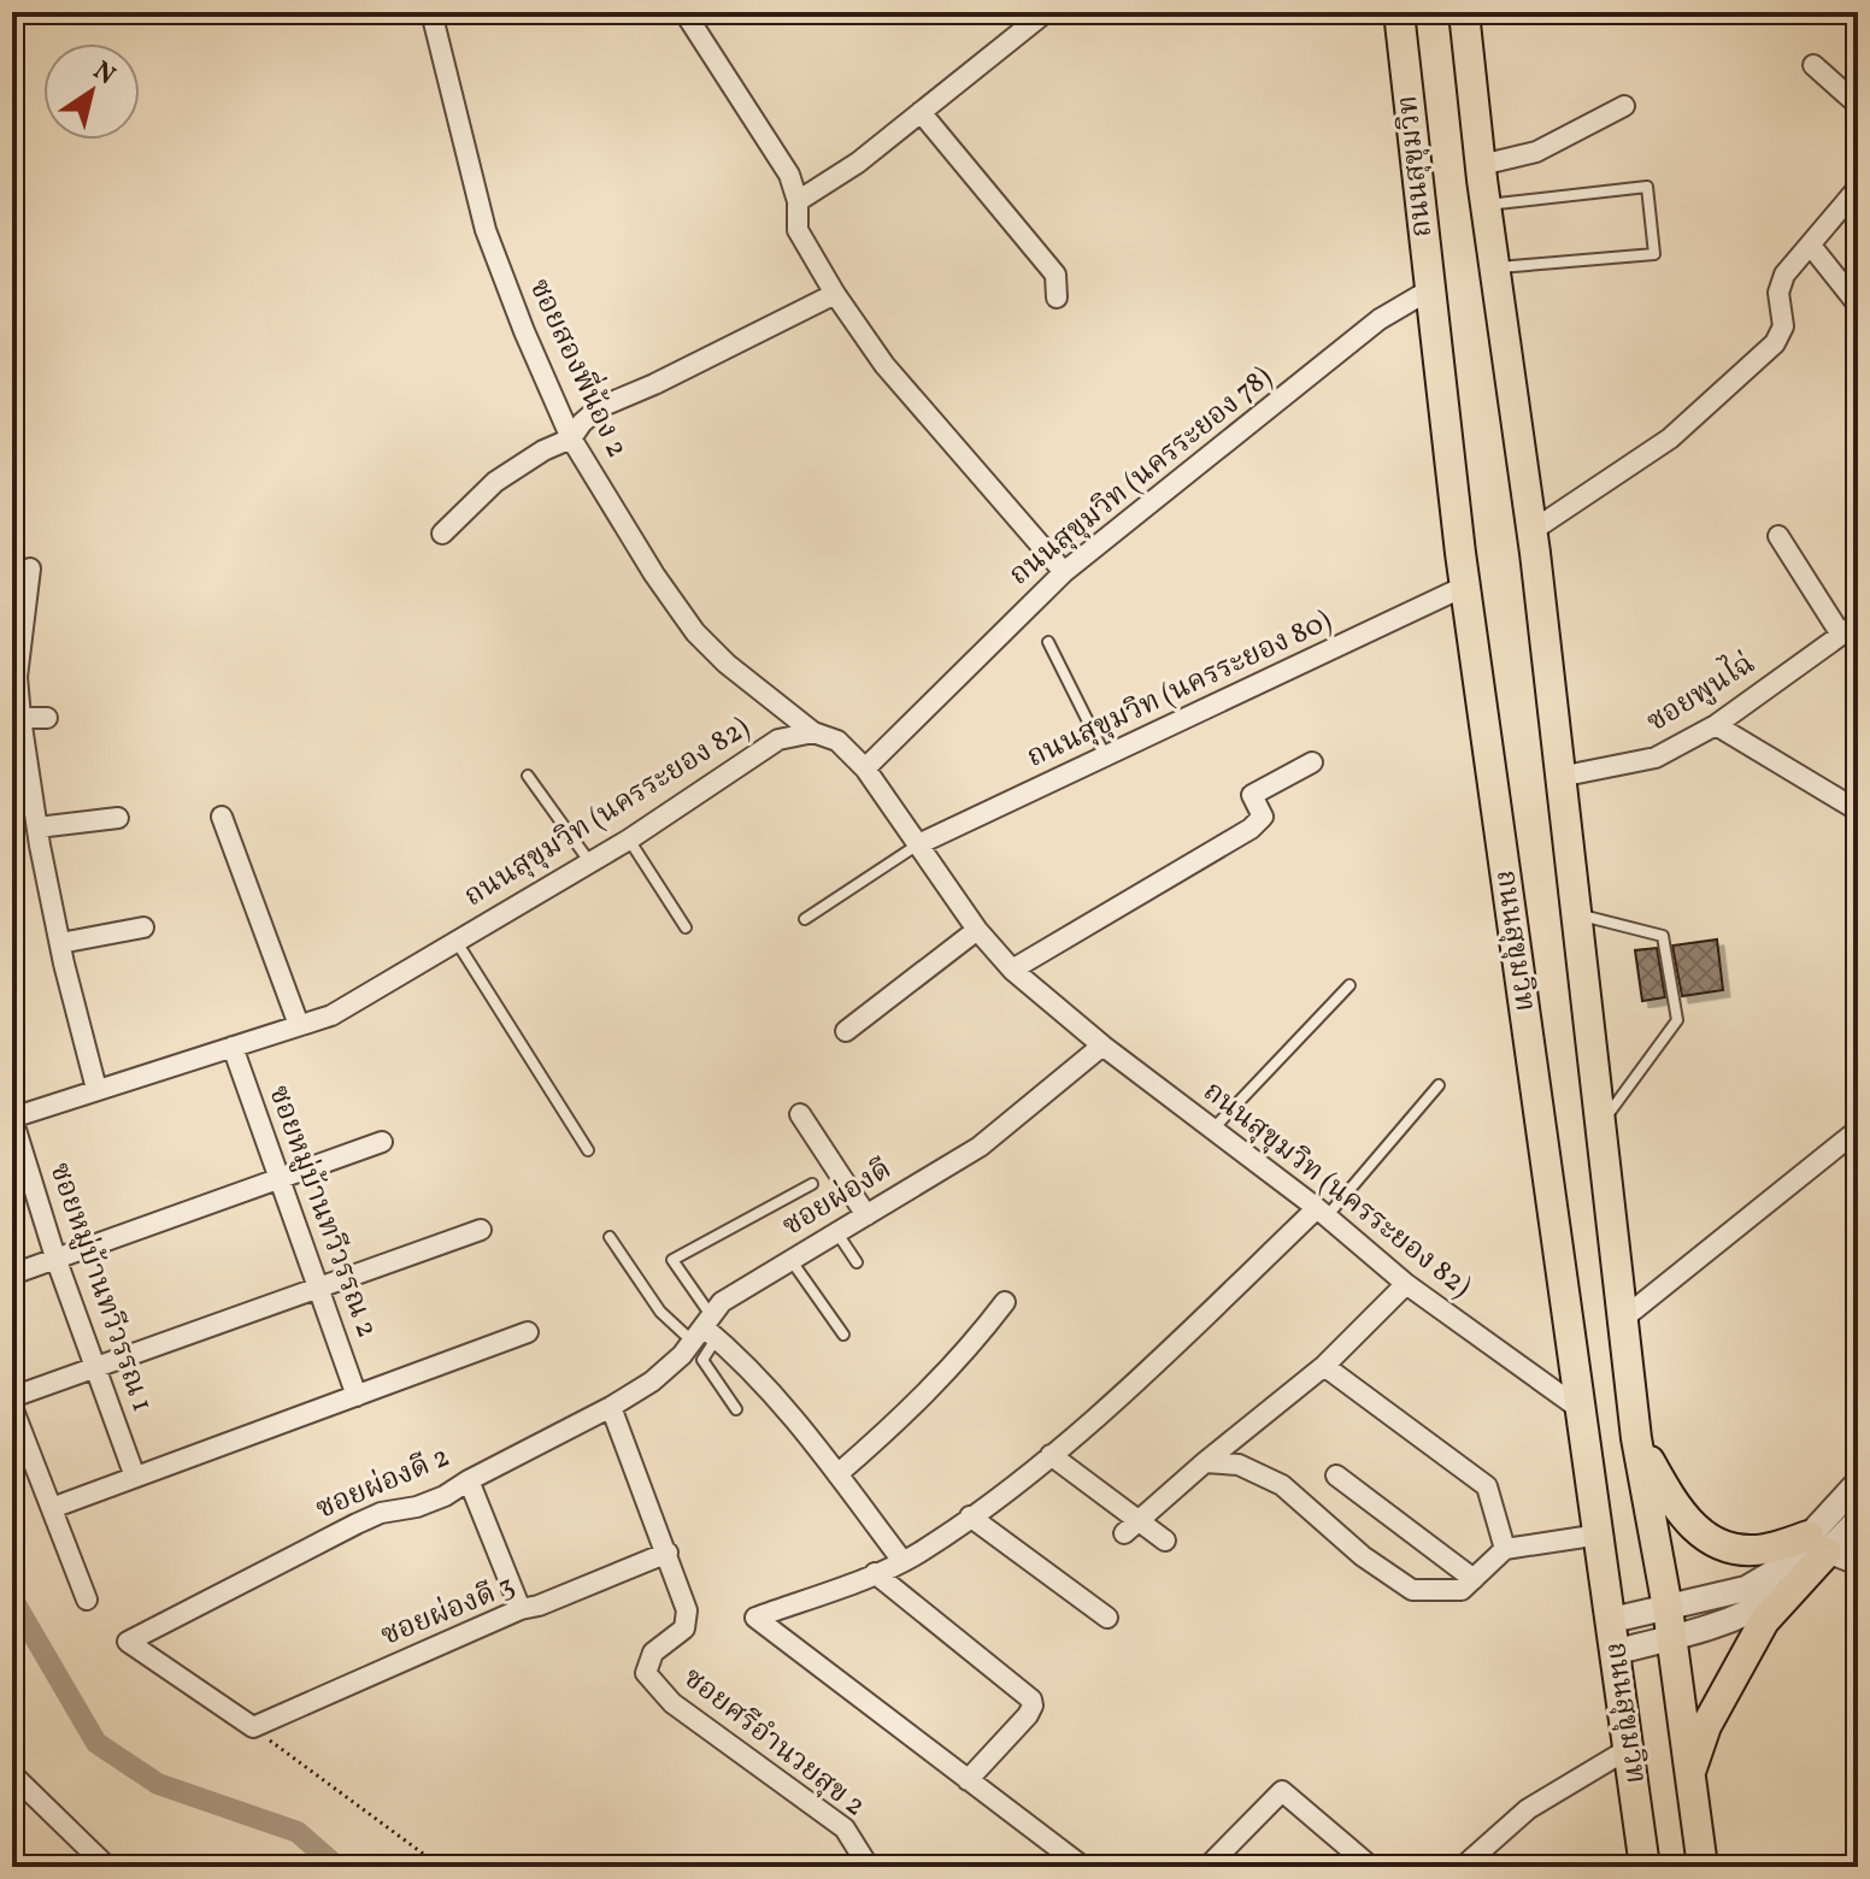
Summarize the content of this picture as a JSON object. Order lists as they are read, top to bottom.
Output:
{
  "streets": {
    "main road": ["ถนนสุขุมวิท"],
    "street": [
      "ซอยสองพี่น้อง 2",
      "ถนนสุขุมวิท (นครระยอง 78)",
      "ถนนสุขุมวิท (นครระยอง 80)",
      "ซอยพูนไฉ่",
      "ถนนสุขุมวิท (นครระยอง 82)",
      "ซอยผ่องดี",
      "ซอยหมู่บ้านทวีวรรณ 2",
      "ซอยหมู่บ้านทวีวรรณ 1",
      "ซอยผ่องดี 2",
      "ซอยผ่องดี 3",
      "ซอยศรีอำนวยสุข 2"
    ]
  },
  "crossings": [
    ["ถนนสุขุมวิท", "ถนนสุขุมวิท (นครระยอง 78)"],
    ["ถนนสุขุมวิท", "ถนนสุขุมวิท (นครระยอง 80)"],
    ["ถนนสุขุมวิท", "ซอยพูนไฉ่"],
    ["ถนนสุขุมวิท", "ถนนสุขุมวิท (นครระยอง 82)"],
    ["ซอยสองพี่น้อง 2", "ถนนสุขุมวิท (นครระยอง 82)"],
    ["ถนนสุขุมวิท (นครระยอง 78)", "ถนนสุขุมวิท (นครระยอง 82)"],
    ["ถนนสุขุมวิท (นครระยอง 80)", "ถนนสุขุมวิท (นครระยอง 82)"],
    ["ถนนสุขุมวิท (นครระยอง 82)", "ซอยผ่องดี"],
    ["ถนนสุขุมวิท (นครระยอง 82)", "ซอยหมู่บ้านทวีวรรณ 2"],
    ["ถนนสุขุมวิท (นครระยอง 82)", "ซอยหมู่บ้านทวีวรรณ 1"],
    ["ซอยผ่องดี", "ซอยผ่องดี 2"],
    ["ซอยผ่องดี", "ซอยศรีอำนวยสุข 2"],
    ["ซอยผ่องดี 2", "ซอยผ่องดี 3"],
    ["ซอยผ่องดี 2", "ซอยศรีอำนวยสุข 2"],
    ["ซอยผ่องดี 3", "ซอยศรีอำนวยสุข 2"]
  ],
  "north": "top right"
}
